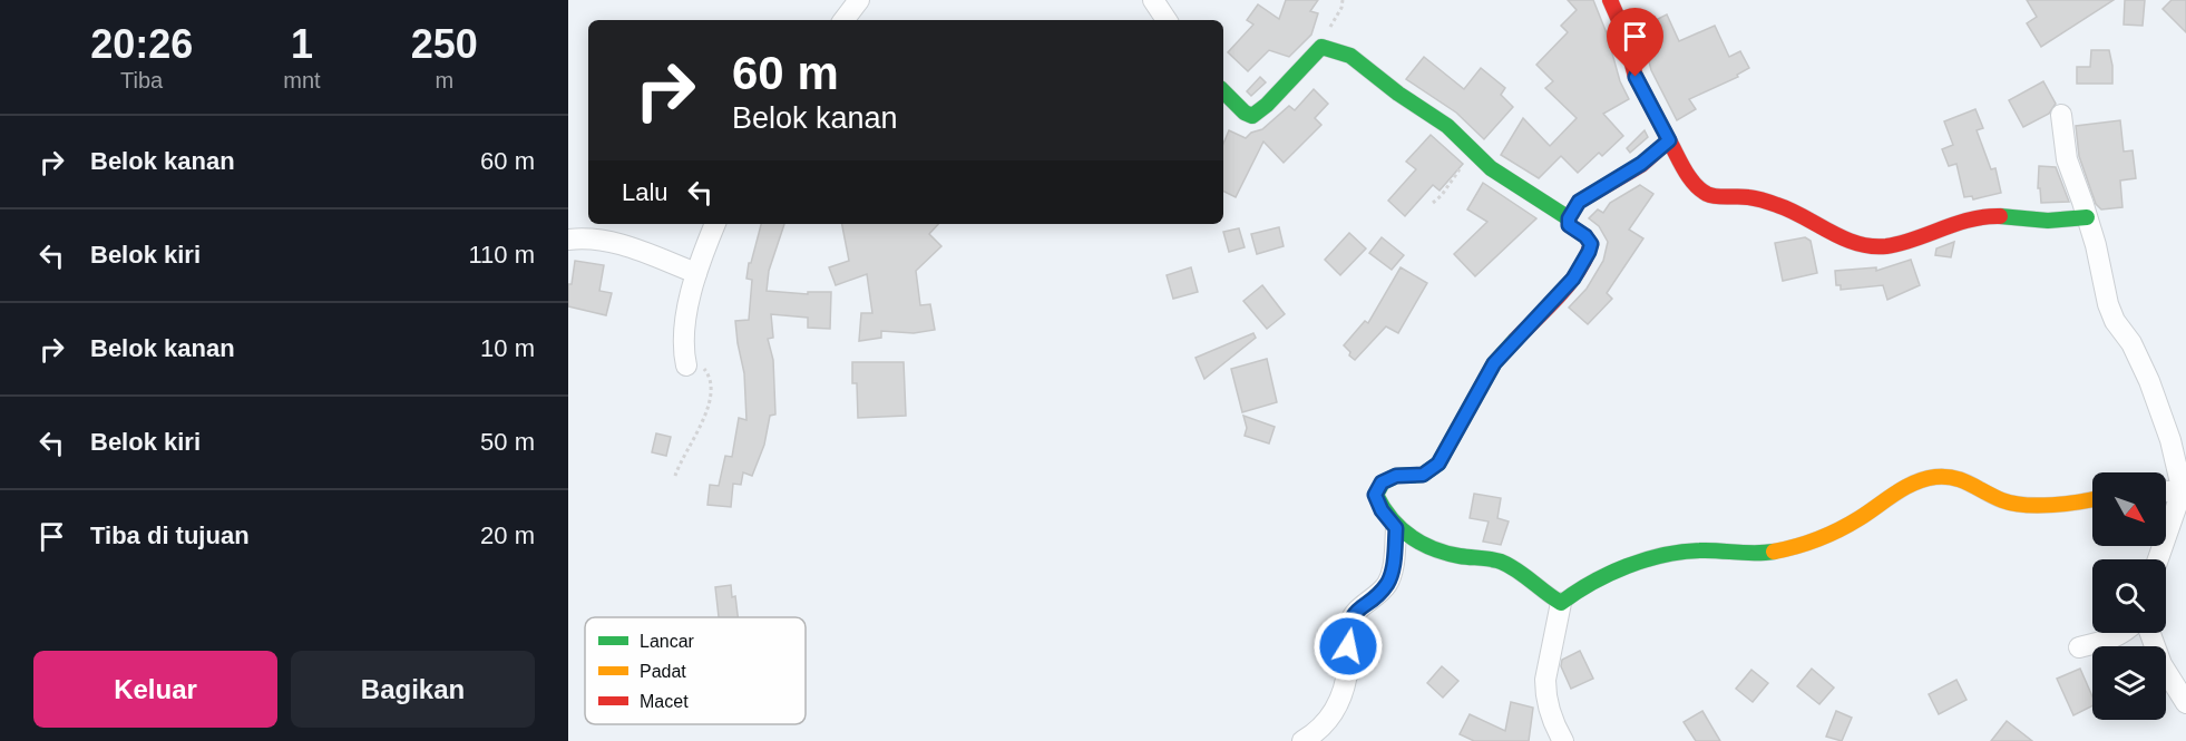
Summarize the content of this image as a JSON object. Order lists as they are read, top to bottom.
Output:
{
  "legend": ["Lancar", "Padat", "Macet"],
  "north": "bottom right",
  "page": {
    "eta": [
      "20:26",
      "Tiba",
      "1",
      "mnt",
      "250",
      "m"
    ],
    "turn": ["60 m", "Belok kanan"],
    "list": [
      {
        "name": "Belok kanan",
        "value": "60 m"
      },
      {
        "name": "Belok kiri",
        "value": "110 m"
      },
      {
        "name": "Belok kanan",
        "value": "10 m"
      },
      {
        "name": "Belok kiri",
        "value": "50 m"
      },
      {
        "name": "Tiba di tujuan",
        "value": "20 m"
      }
    ],
    "then": "Lalu",
    "buttons": ["Keluar", "Bagikan"]
  }
}
